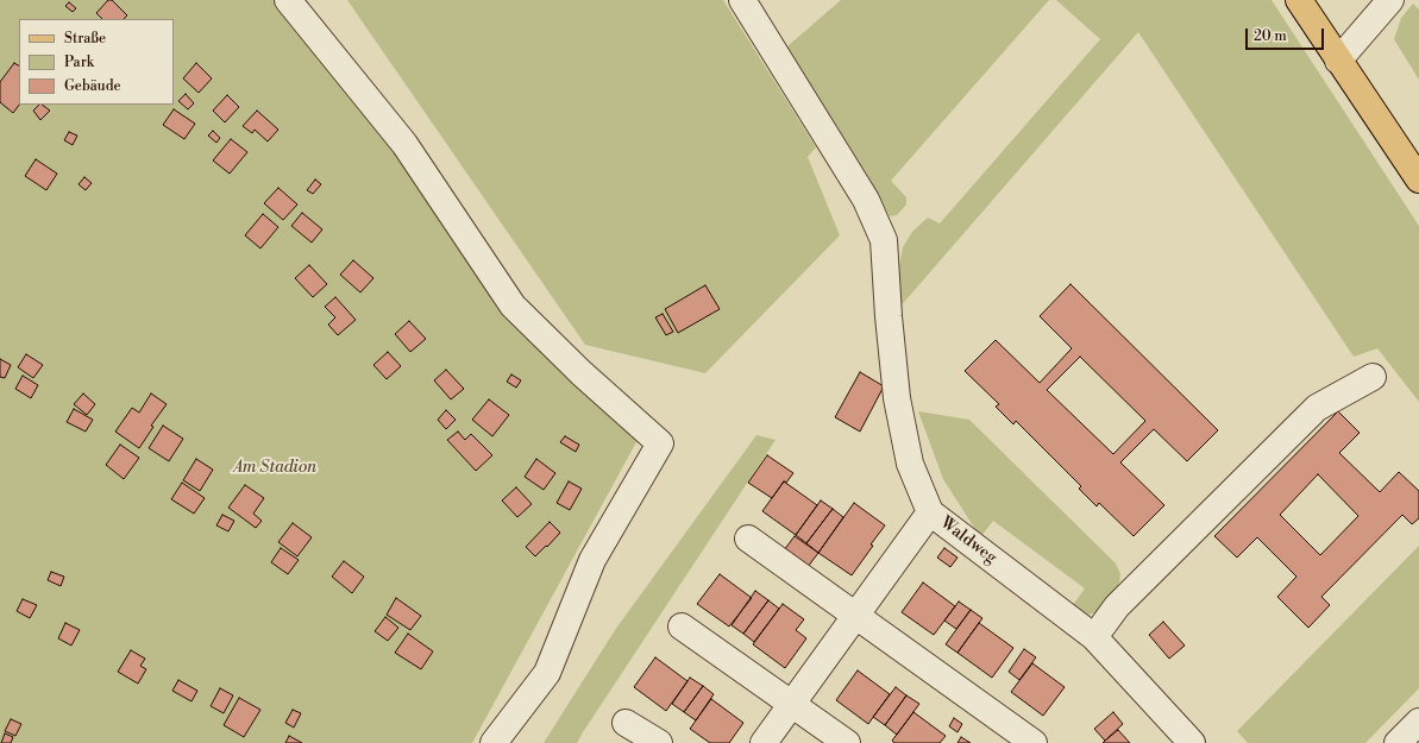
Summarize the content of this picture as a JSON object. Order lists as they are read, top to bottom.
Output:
{
  "streets": {
    "street": ["Waldweg"]
  },
  "parks": ["Am Stadion"],
  "legend": ["Straße", "Park", "Gebäude"],
  "scale_bar": "20 m"
}
